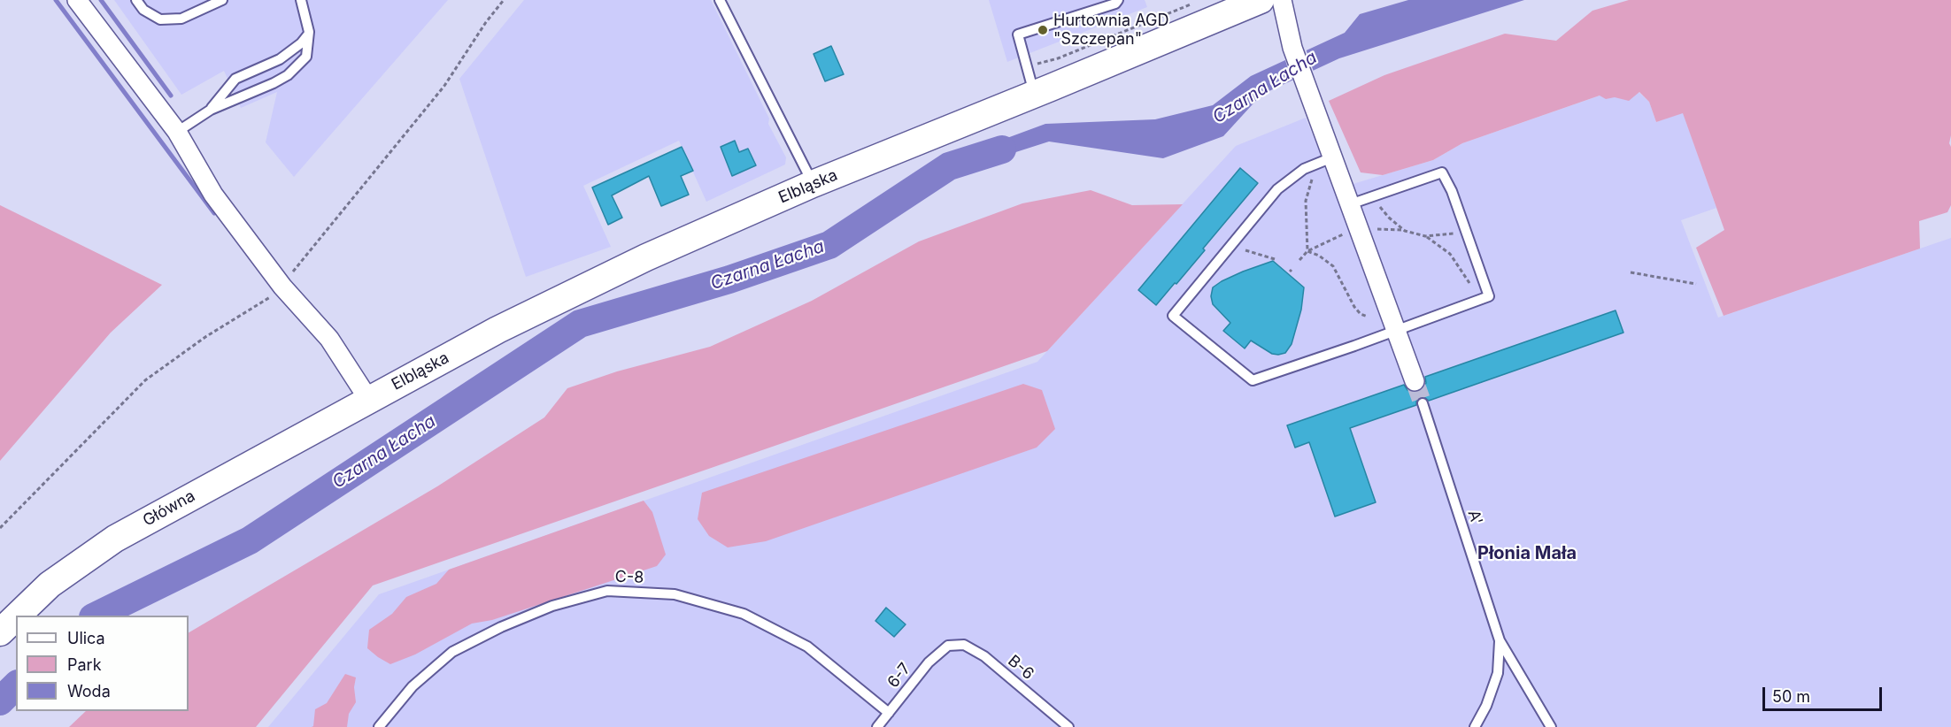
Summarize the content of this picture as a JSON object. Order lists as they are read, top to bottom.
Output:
{
  "streets": {
    "main road": ["Elbląska", "Główna"],
    "lane": [
      "A'",
      "C-8",
      "B-6",
      "6-7"
    ]
  },
  "crossings": [
    ["Elbląska", "Główna"],
    ["C-8", "6-7"],
    ["B-6", "6-7"]
  ],
  "districts": ["Płonia Mała"],
  "water": ["Czarna Łacha"],
  "places": ["Hurtownia AGD \"Szczepan\""],
  "legend": ["Ulica", "Park", "Woda"],
  "scale_bar": "50 m"
}
